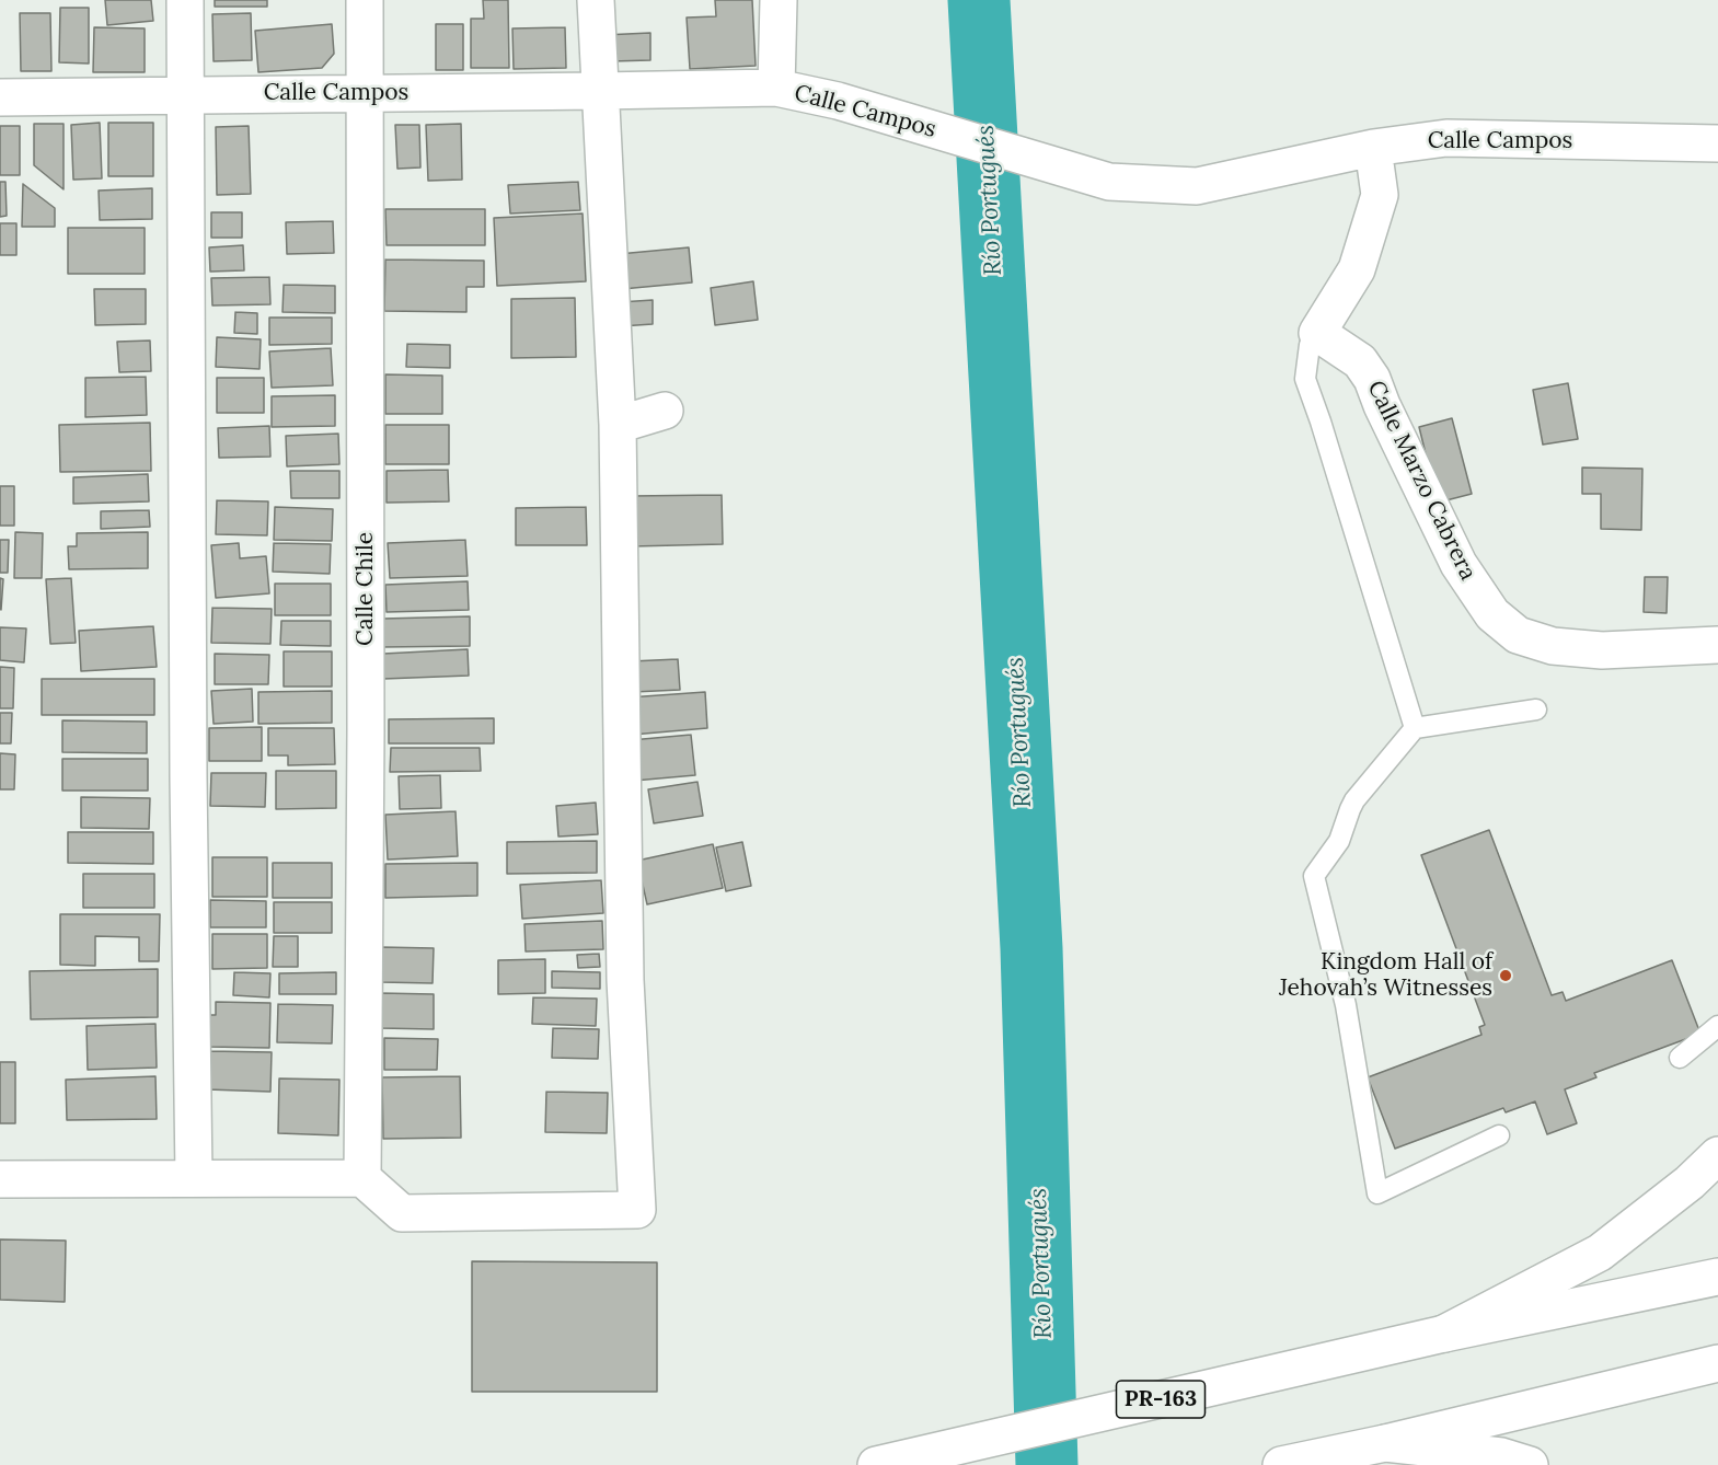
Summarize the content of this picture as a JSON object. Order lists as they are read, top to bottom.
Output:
{
  "streets": {
    "main road": [
      "Calle Campos",
      "Calle Marzo Cabrera",
      "Calle Chile",
      "PR-163"
    ]
  },
  "crossings": [
    ["Calle Campos", "Calle Chile"]
  ],
  "water": ["Río Portugués"],
  "places": ["Kingdom Hall of Jehovah’s Witnesses"]
}
